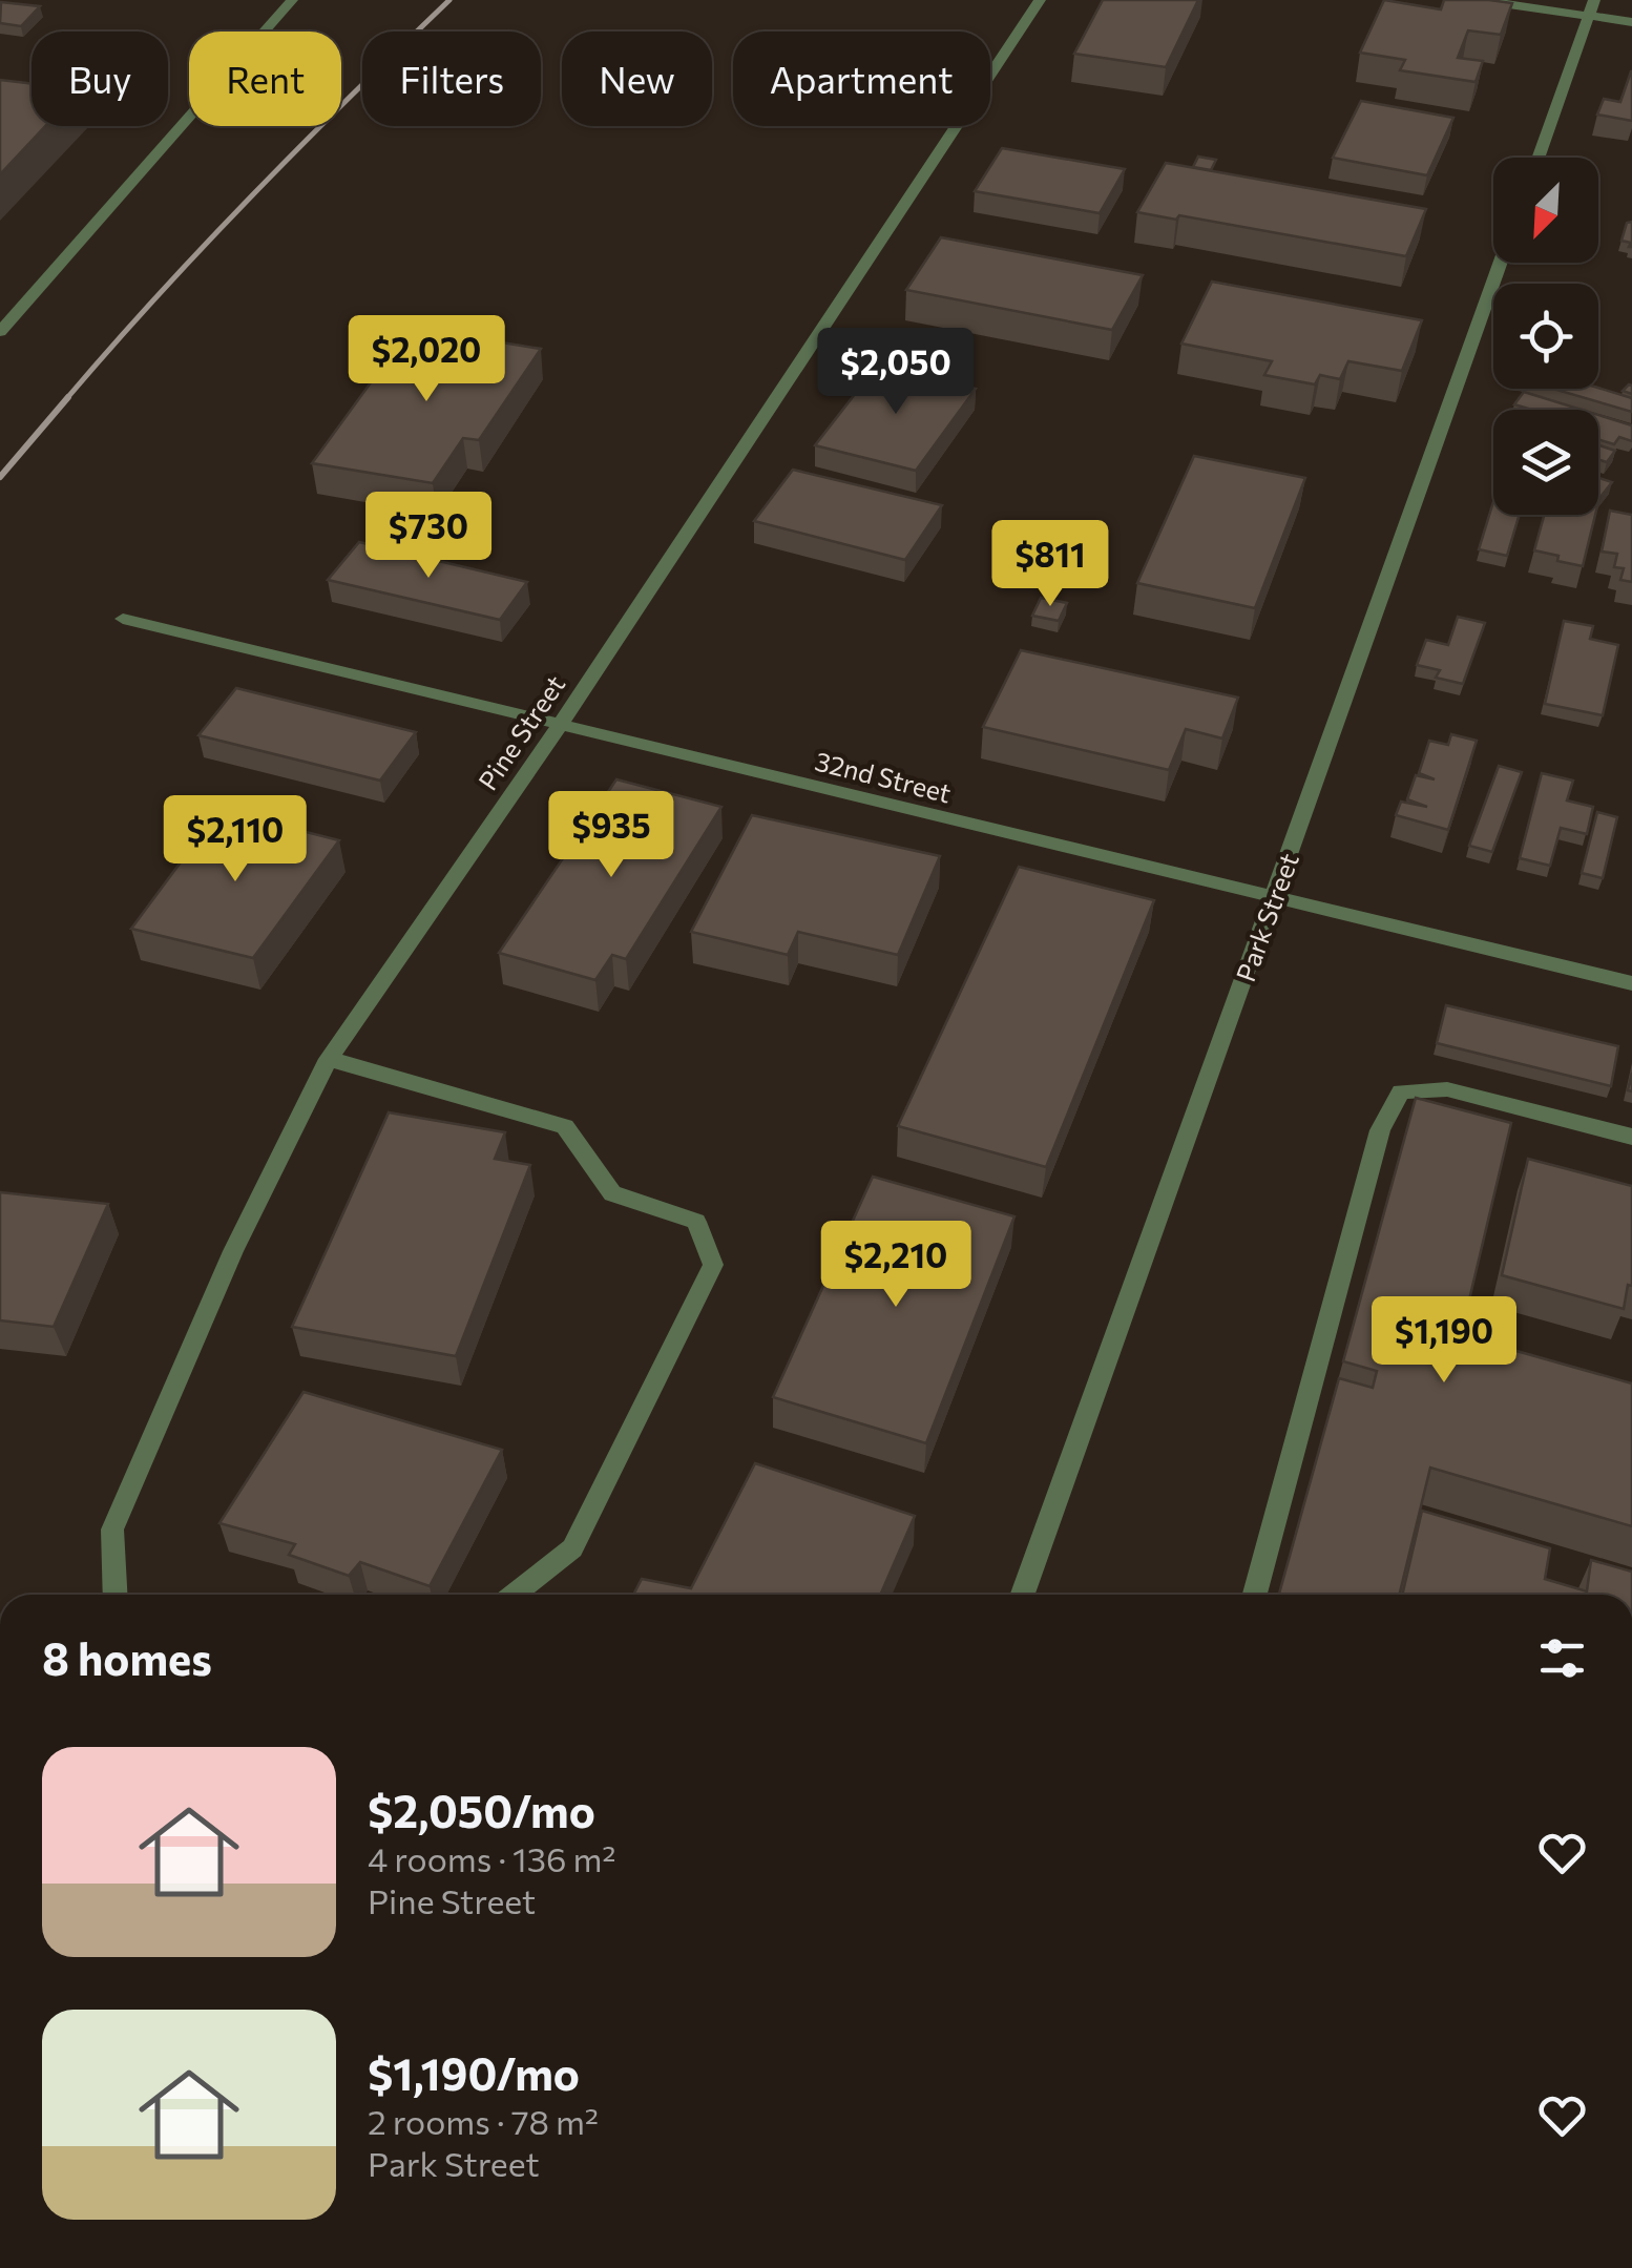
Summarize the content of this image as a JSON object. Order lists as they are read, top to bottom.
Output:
{
  "streets": {
    "street": ["Pine Street", "32nd Street", "Park Street"]
  },
  "crossings": [
    ["Pine Street", "32nd Street"],
    ["32nd Street", "Park Street"]
  ],
  "north": "bottom left",
  "page": {
    "chip": [
      "Buy",
      "Rent",
      "Filters",
      "New",
      "Apartment"
    ],
    "price": [
      "$2,020",
      "$2,050",
      "$730",
      "$811",
      "$935",
      "$2,110",
      "$2,210",
      "$1,190"
    ],
    "heading": "8 homes",
    "list": [
      {
        "name": "$2,050/mo",
        "note": "4 rooms · 136 m² · Pine Street"
      },
      {
        "name": "$1,190/mo",
        "note": "2 rooms · 78 m² · Park Street"
      }
    ]
  }
}
